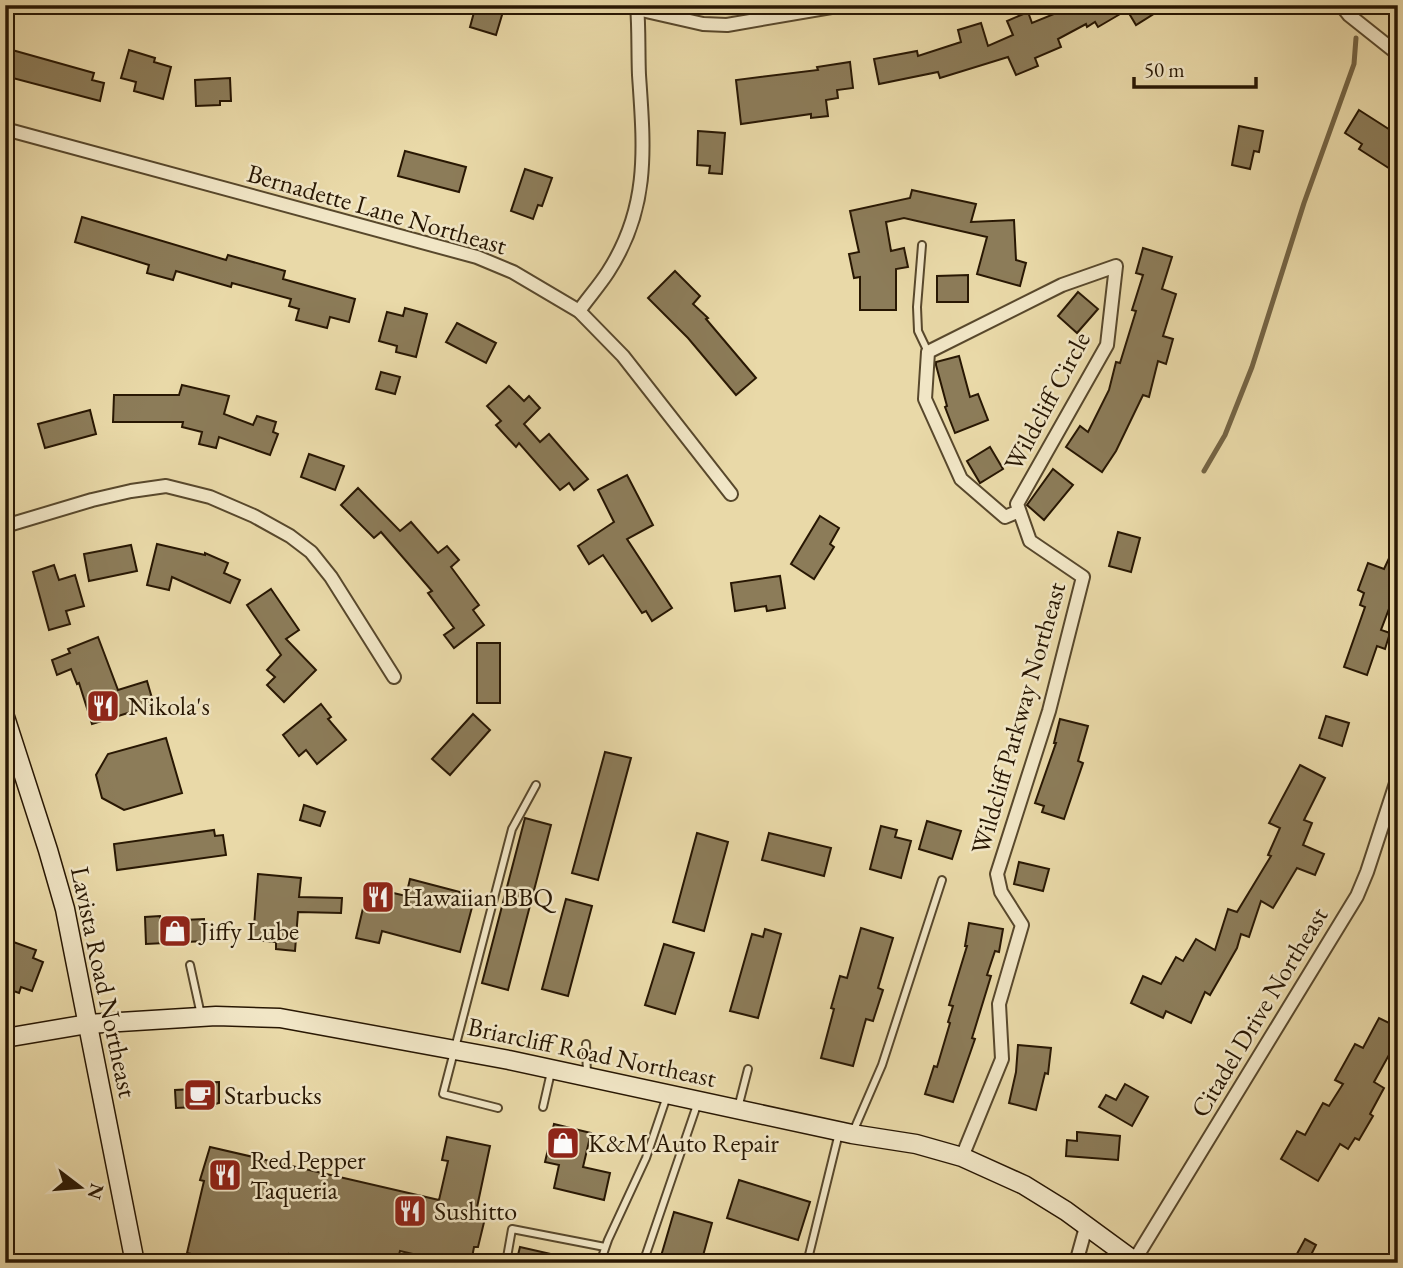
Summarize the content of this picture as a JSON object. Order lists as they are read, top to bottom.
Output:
{
  "streets": {
    "main road": ["Lavista Road Northeast", "Briarcliff Road Northeast"],
    "street": [
      "Bernadette Lane Northeast",
      "Wildcliff Circle",
      "Wildcliff Parkway Northeast",
      "Citadel Drive Northeast"
    ]
  },
  "crossings": [
    ["Wildcliff Circle", "Wildcliff Parkway Northeast"],
    ["Wildcliff Parkway Northeast", "Briarcliff Road Northeast"],
    ["Lavista Road Northeast", "Briarcliff Road Northeast"],
    ["Citadel Drive Northeast", "Briarcliff Road Northeast"]
  ],
  "places": {
    "restaurant": [
      "Nikola's",
      "Hawaiian BBQ",
      "Red Pepper Taqueria",
      "Sushitto"
    ],
    "shop": ["Jiffy Lube", "K&M Auto Repair"],
    "cafe": ["Starbucks"]
  },
  "scale_bar": "50 m",
  "north": "right"
}
